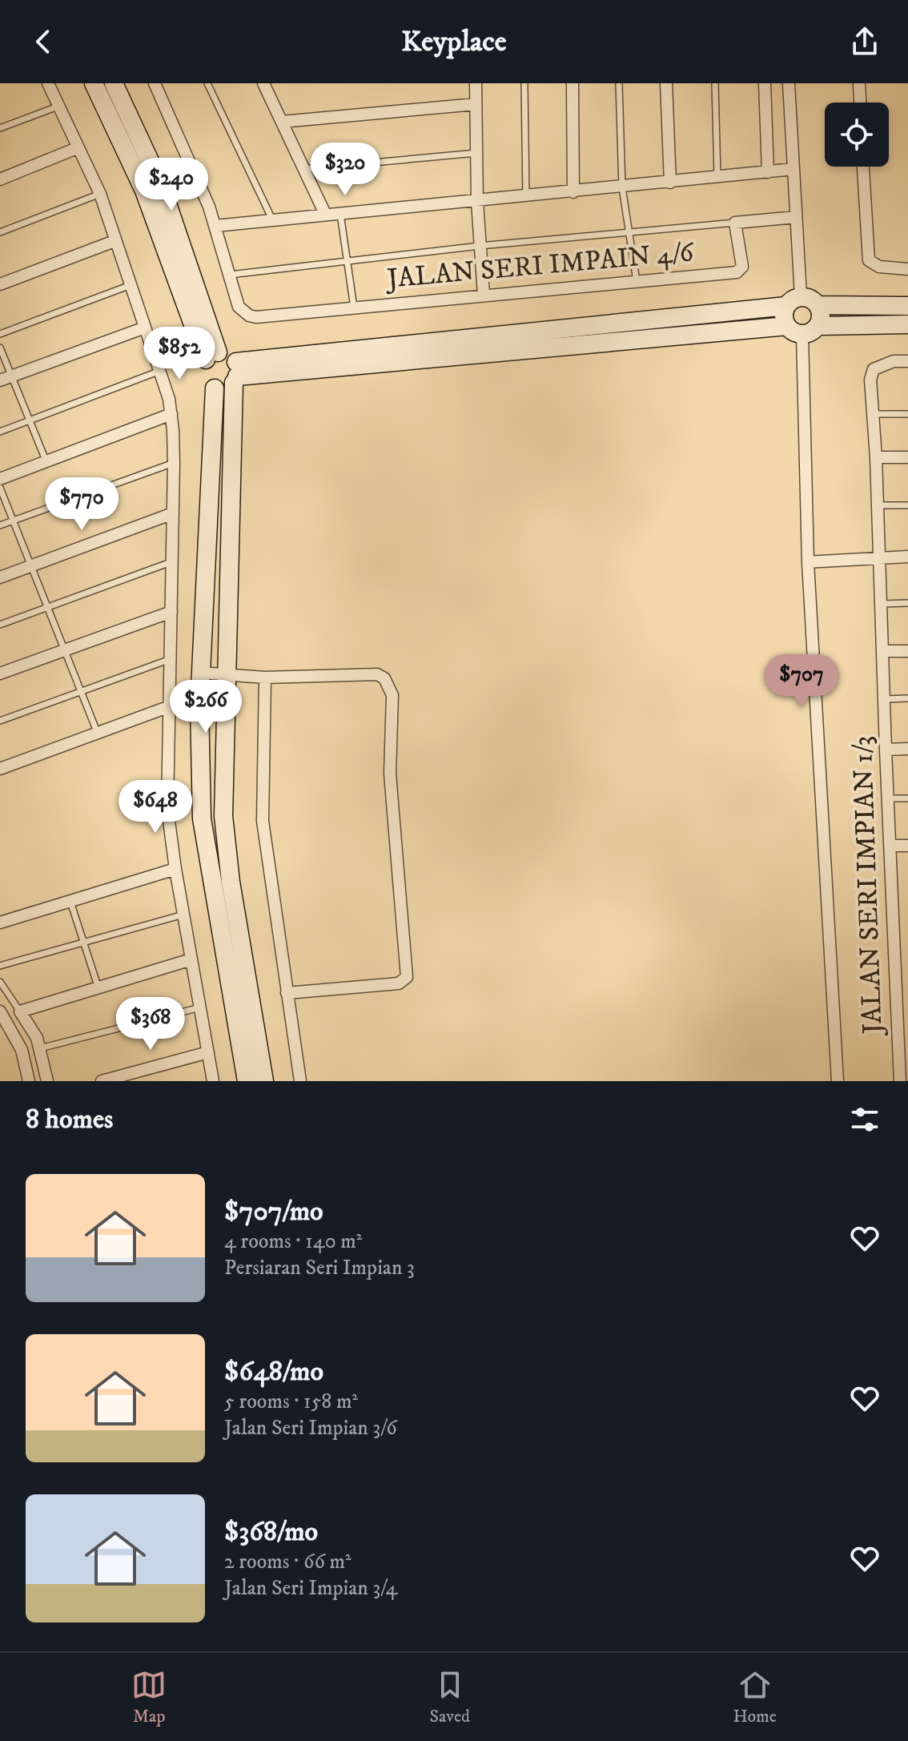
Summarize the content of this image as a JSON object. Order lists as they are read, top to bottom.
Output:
{
  "streets": {
    "street": ["JALAN SERI IMPAIN 4/6", "JALAN SERI IMPIAN 1/3"]
  },
  "page": {
    "header": "Keyplace",
    "price": [
      "$320",
      "$240",
      "$852",
      "$770",
      "$707",
      "$266",
      "$648",
      "$368"
    ],
    "heading": "8 homes",
    "list": [
      {
        "name": "$707/mo",
        "note": "4 rooms · 140 m² · Persiaran Seri Impian 3"
      },
      {
        "name": "$648/mo",
        "note": "5 rooms · 158 m² · Jalan Seri Impian 3/6"
      },
      {
        "name": "$368/mo",
        "note": "2 rooms · 66 m² · Jalan Seri Impian 3/4"
      }
    ],
    "tabs": ["Map", "Saved", "Home"]
  }
}
